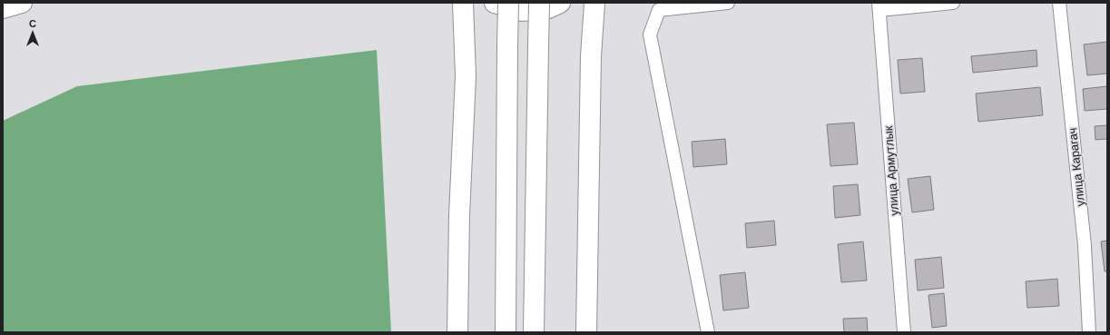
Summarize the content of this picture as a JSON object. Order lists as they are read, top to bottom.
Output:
{
  "streets": {
    "street": ["улица Карагач", "улица Армутлык"]
  },
  "north": "top"
}
